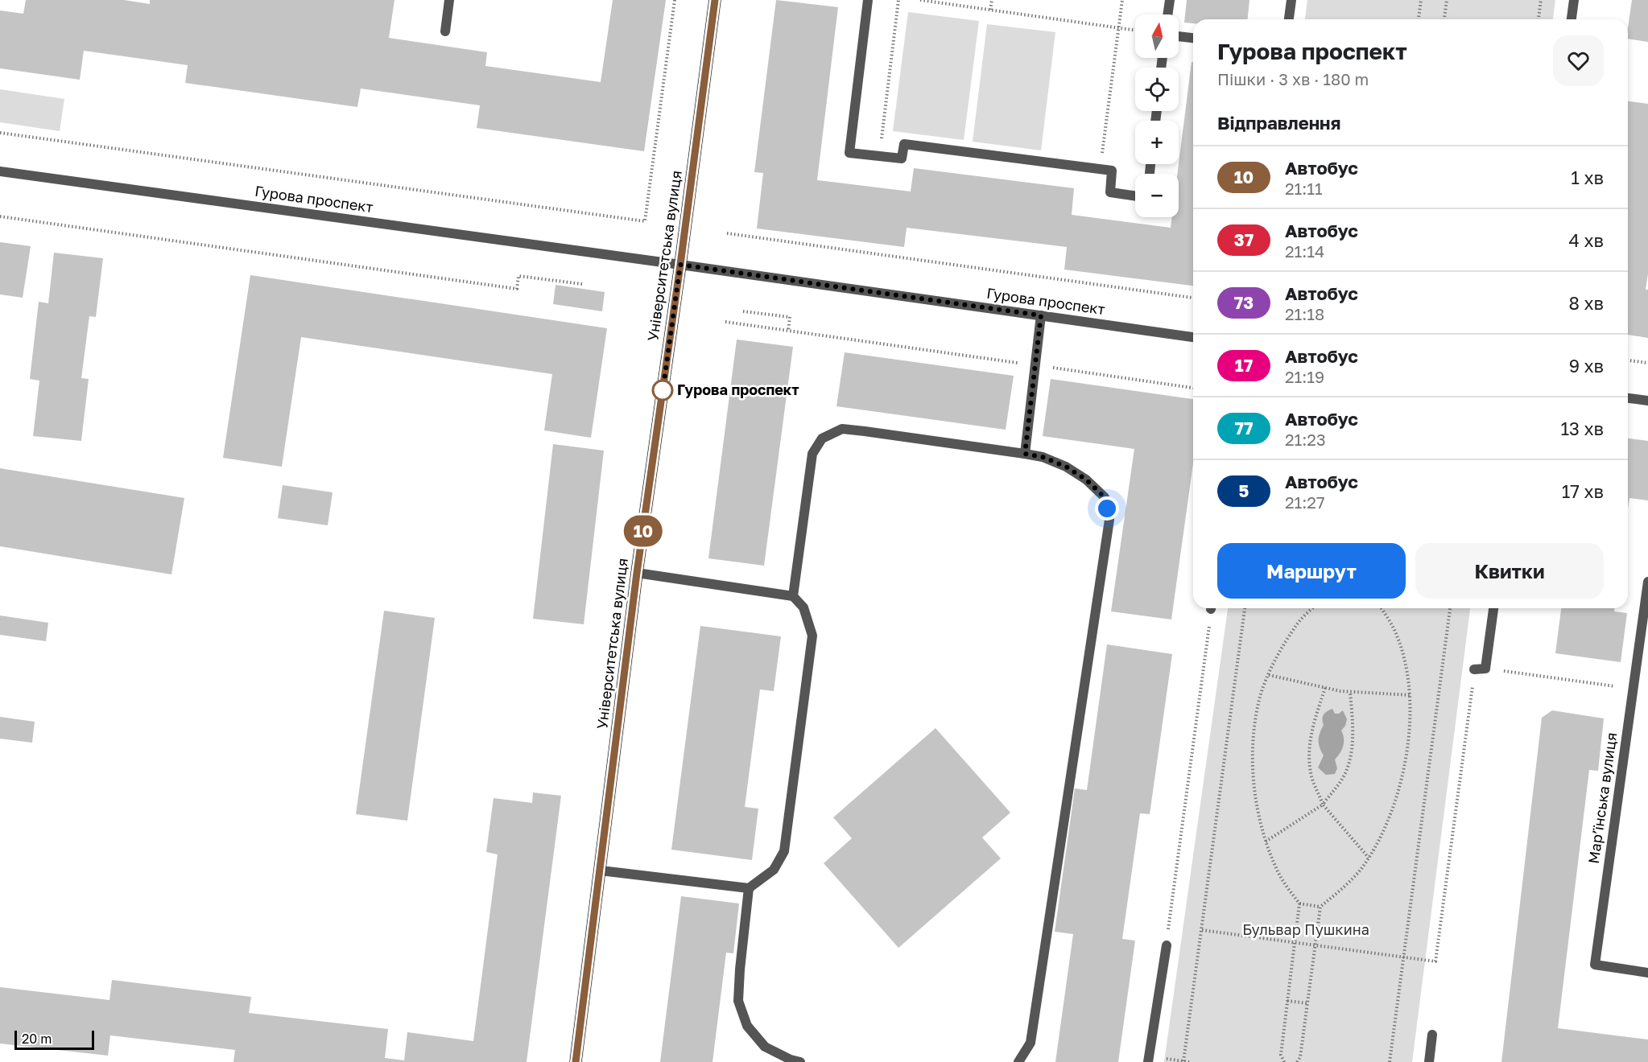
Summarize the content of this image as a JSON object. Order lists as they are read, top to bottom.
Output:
{
  "streets": {
    "main road": ["Університетська вулиця"],
    "street": ["Гурова проспект", "Мар’їнська вулиця"]
  },
  "crossings": [
    ["Гурова проспект", "Університетська вулиця"]
  ],
  "parks": ["Бульвар Пушкина"],
  "places": ["Гурова проспект"],
  "lines": ["bus line 10"],
  "scale_bar": "20 m",
  "north": "top",
  "page": {
    "on_map": "10",
    "map_buttons": ["+", "−"],
    "heading": [
      ["Гурова проспект", "Пішки · 3 хв · 180 m"],
      "Відправлення"
    ],
    "list": [
      {
        "mark": "10",
        "name": "Автобус",
        "note": "21:11",
        "value": "1 хв"
      },
      {
        "mark": "37",
        "name": "Автобус",
        "note": "21:14",
        "value": "4 хв"
      },
      {
        "mark": "73",
        "name": "Автобус",
        "note": "21:18",
        "value": "8 хв"
      },
      {
        "mark": "17",
        "name": "Автобус",
        "note": "21:19",
        "value": "9 хв"
      },
      {
        "mark": "77",
        "name": "Автобус",
        "note": "21:23",
        "value": "13 хв"
      },
      {
        "mark": "5",
        "name": "Автобус",
        "note": "21:27",
        "value": "17 хв"
      }
    ],
    "buttons": ["Маршрут", "Квитки"],
    "scale": "20 m"
  }
}
